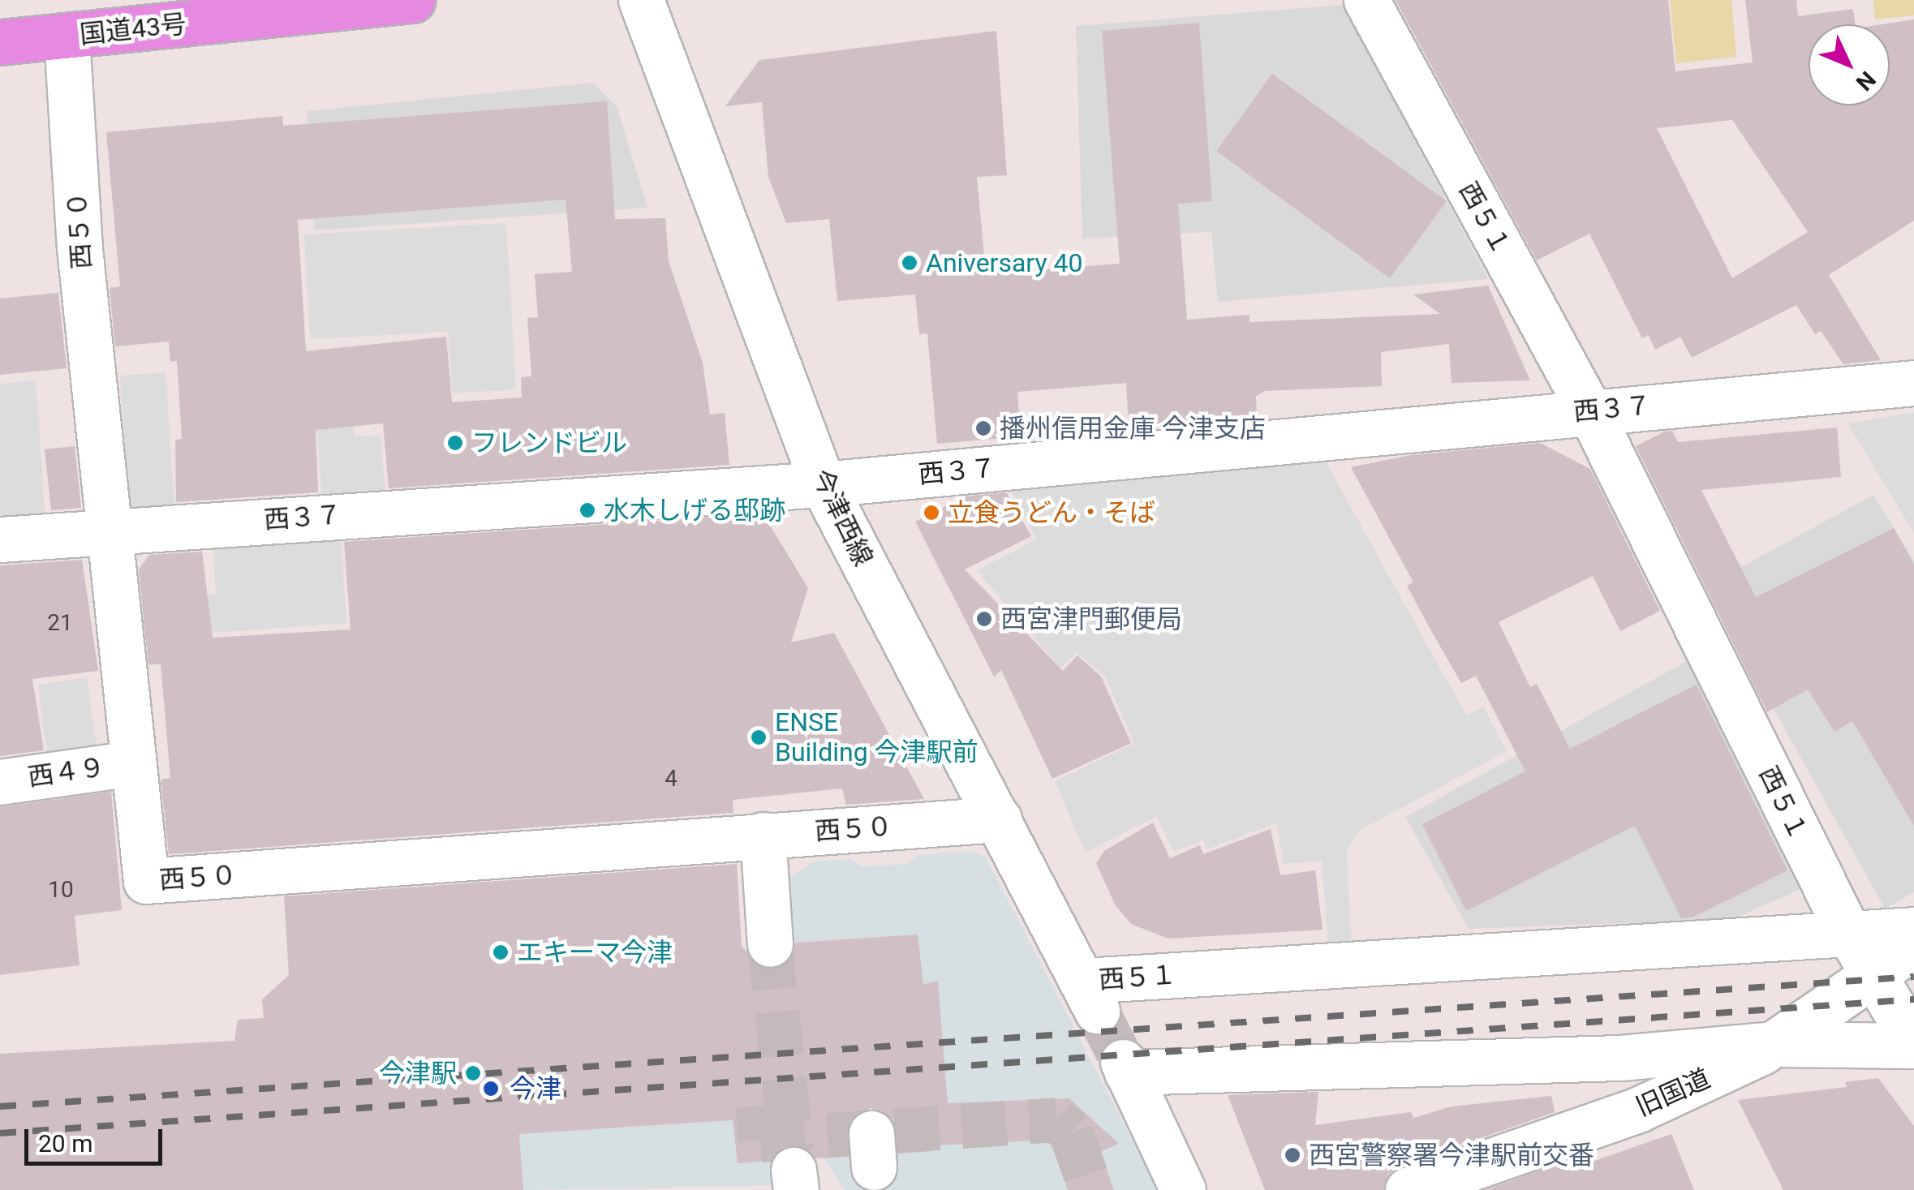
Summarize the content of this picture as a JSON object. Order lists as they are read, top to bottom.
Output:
{
  "streets": {
    "highway": ["国道43号"],
    "street": [
      "西５１",
      "西５０",
      "西３７",
      "今津西線",
      "西４９",
      "旧国道"
    ]
  },
  "crossings": [
    ["国道43号", "西５０"],
    ["西５１", "西３７"],
    ["西５１", "今津西線"],
    ["西５０", "西３７"],
    ["西５０", "今津西線"],
    ["西５０", "西４９"],
    ["西３７", "今津西線"]
  ],
  "places": [
    "Aniversary 40",
    "播州信用金庫 今津支店",
    "フレンドビル",
    "水木しげる邸跡",
    "立食うどん・そば",
    "西宮津門郵便局",
    "ENSE Building 今津駅前",
    "エキーマ今津",
    "今津駅",
    "今津",
    "西宮警察署今津駅前交番"
  ],
  "house_numbers": ["21", "4", "10"],
  "scale_bar": "20 m",
  "north": "bottom right"
}
